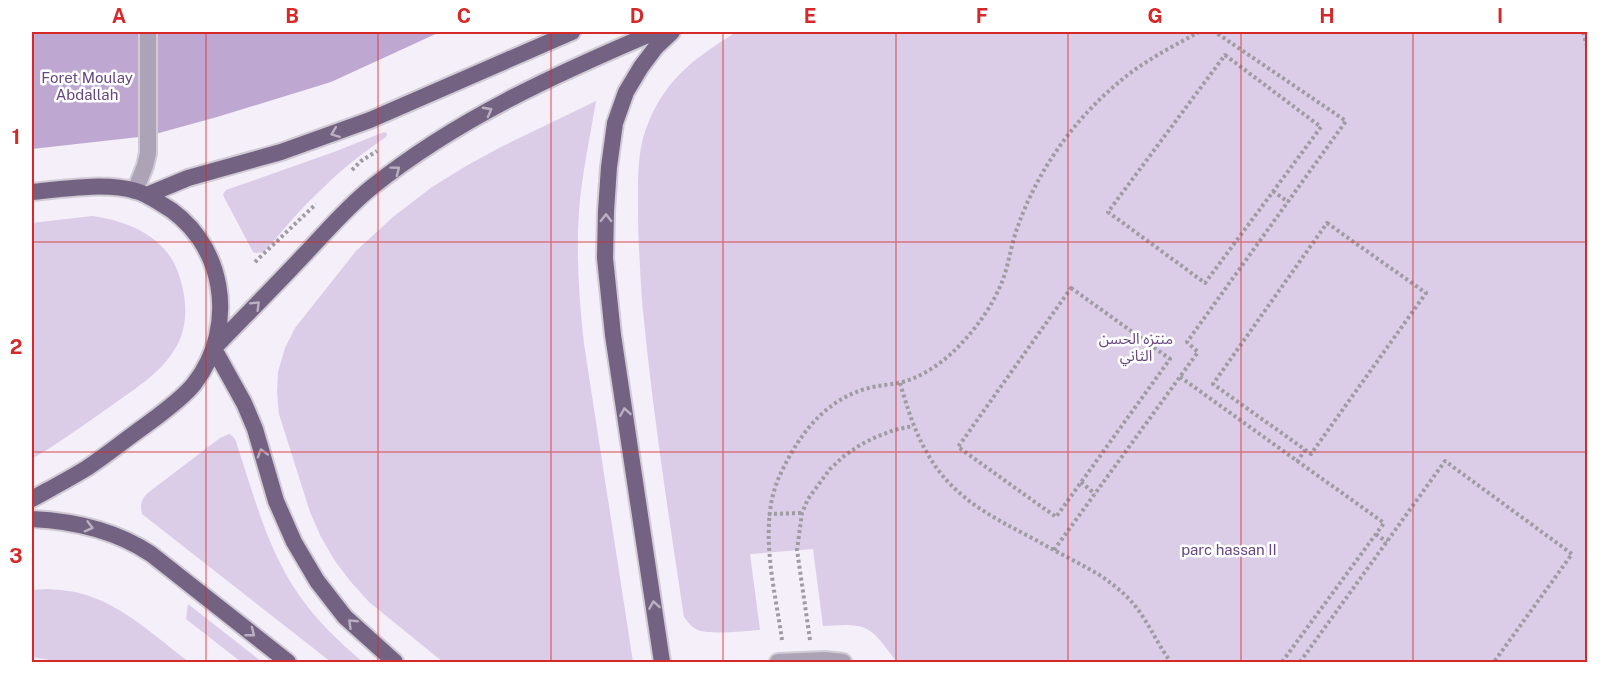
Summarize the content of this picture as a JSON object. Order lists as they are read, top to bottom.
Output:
{
  "parks": ["Foret Moulay Abdallah", "منتزه الحسن الثاني", "parc hassan II"],
  "grid": {
    "columns": [
      "A",
      "B",
      "C",
      "D",
      "E",
      "F",
      "G",
      "H",
      "I"
    ],
    "rows": ["1", "2", "3"]
  }
}
